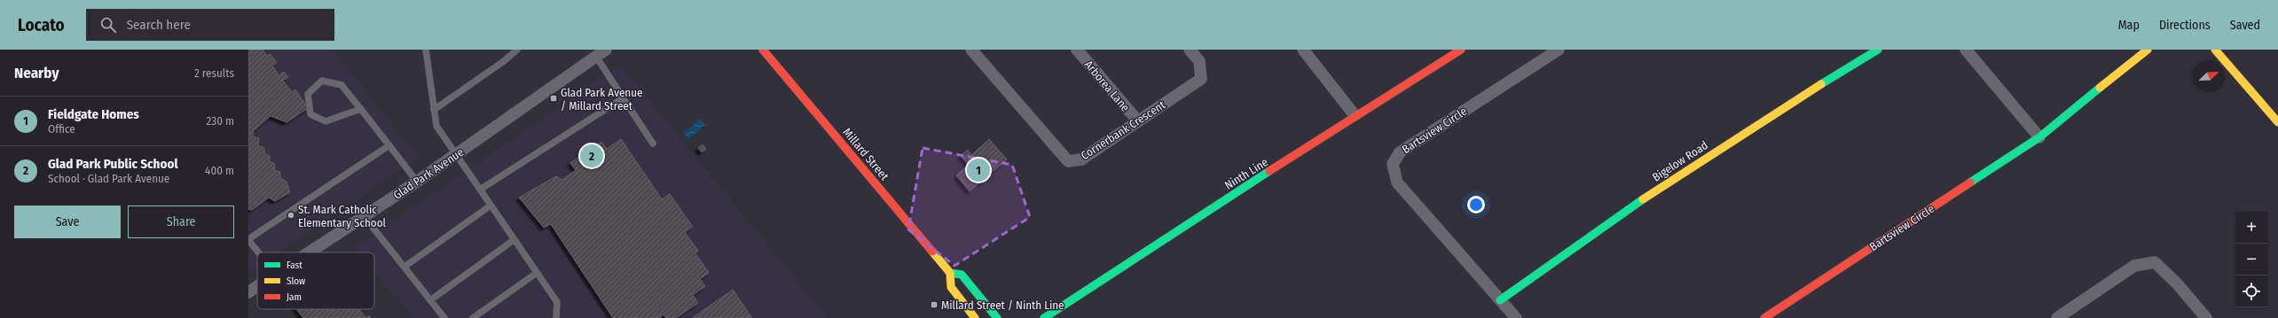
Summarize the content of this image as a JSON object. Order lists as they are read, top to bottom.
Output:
{
  "streets": {
    "street": [
      "Arborea Lane",
      "Cornerbank Crescent",
      "Bartsview Circle",
      "Millard Street",
      "Bigelow Road",
      "Glad Park Avenue",
      "Ninth Line"
    ]
  },
  "crossings": [
    ["Arborea Lane", "Cornerbank Crescent"],
    ["Bartsview Circle", "Bigelow Road"]
  ],
  "places": {
    "transit": ["Glad Park Avenue / Millard Street", "Millard Street / Ninth Line"],
    "other": ["St. Mark Catholic Elementary School"]
  },
  "legend": ["Fast", "Slow", "Jam"],
  "north": "top right",
  "page": {
    "header": "Locato",
    "search": "Search here",
    "nav": ["Map", "Directions", "Saved"],
    "heading": ["Nearby", "2 results"],
    "list": [
      {
        "mark": "1",
        "name": "Fieldgate Homes",
        "note": "Office",
        "value": "230 m"
      },
      {
        "mark": "2",
        "name": "Glad Park Public School",
        "note": "School · Glad Park Avenue",
        "value": "400 m"
      }
    ],
    "pins": ["2", "1"],
    "buttons": ["Save", "Share"],
    "map_buttons": ["+", "−"]
  }
}
